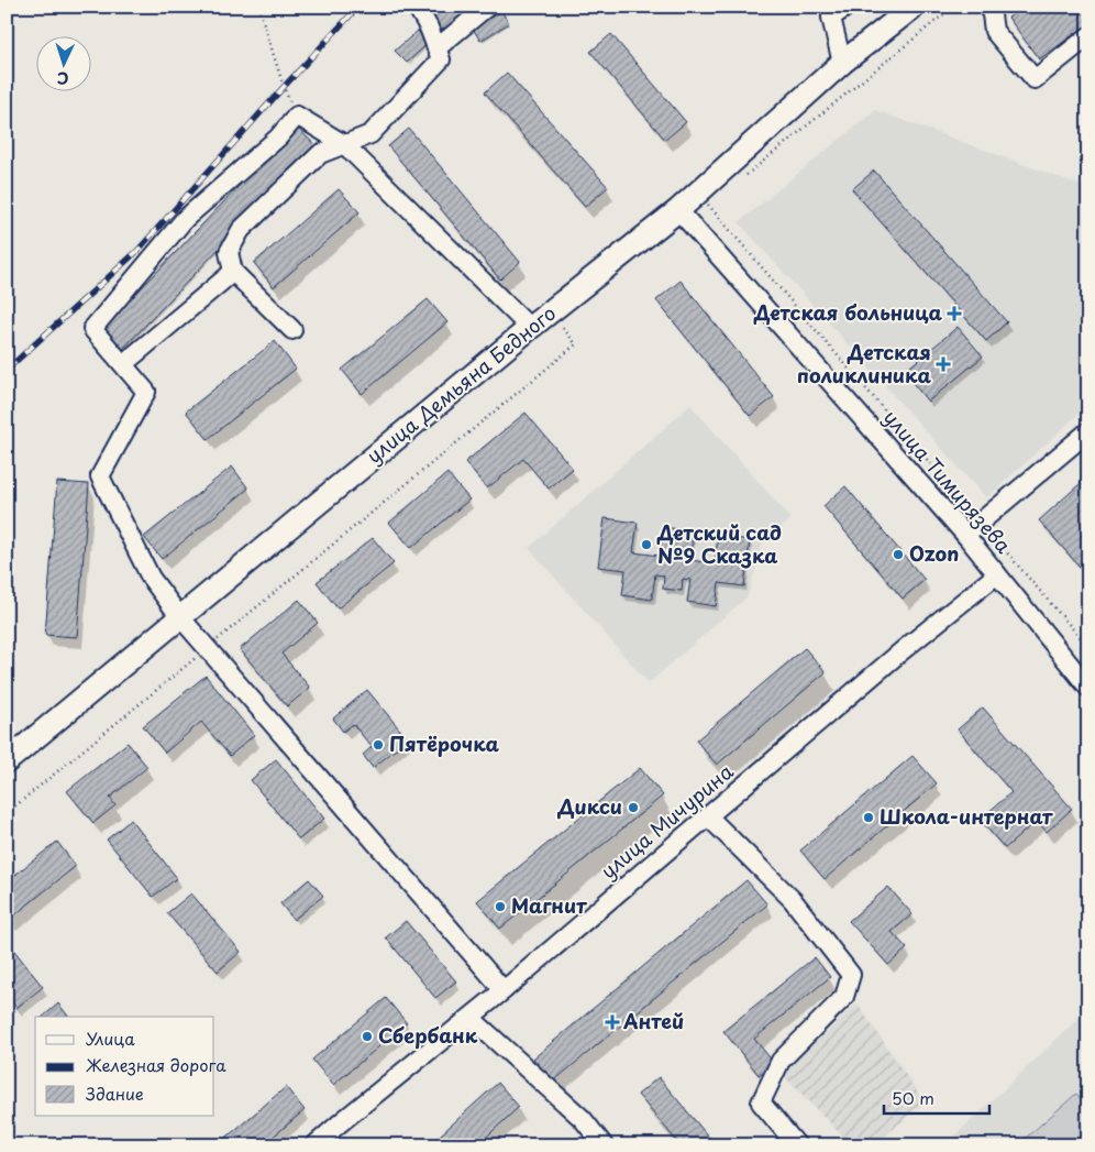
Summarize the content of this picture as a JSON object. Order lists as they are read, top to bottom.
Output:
{
  "streets": {
    "main road": ["улица Демьяна Бедного"],
    "street": ["улица Тимирязева", "улица Мичурина"]
  },
  "crossings": [
    ["улица Демьяна Бедного", "улица Тимирязева"],
    ["улица Тимирязева", "улица Мичурина"]
  ],
  "places": {
    "health": ["Детская больница", "Детская поликлиника", "Антей"],
    "other": [
      "Детский сад №9 Сказка",
      "Ozon",
      "Пятёрочка",
      "Дикси",
      "Школа-интернат",
      "Магнит",
      "Сбербанк"
    ]
  },
  "legend": ["Улица", "Железная дорога", "Здание"],
  "scale_bar": "50 m",
  "north": "bottom"
}
